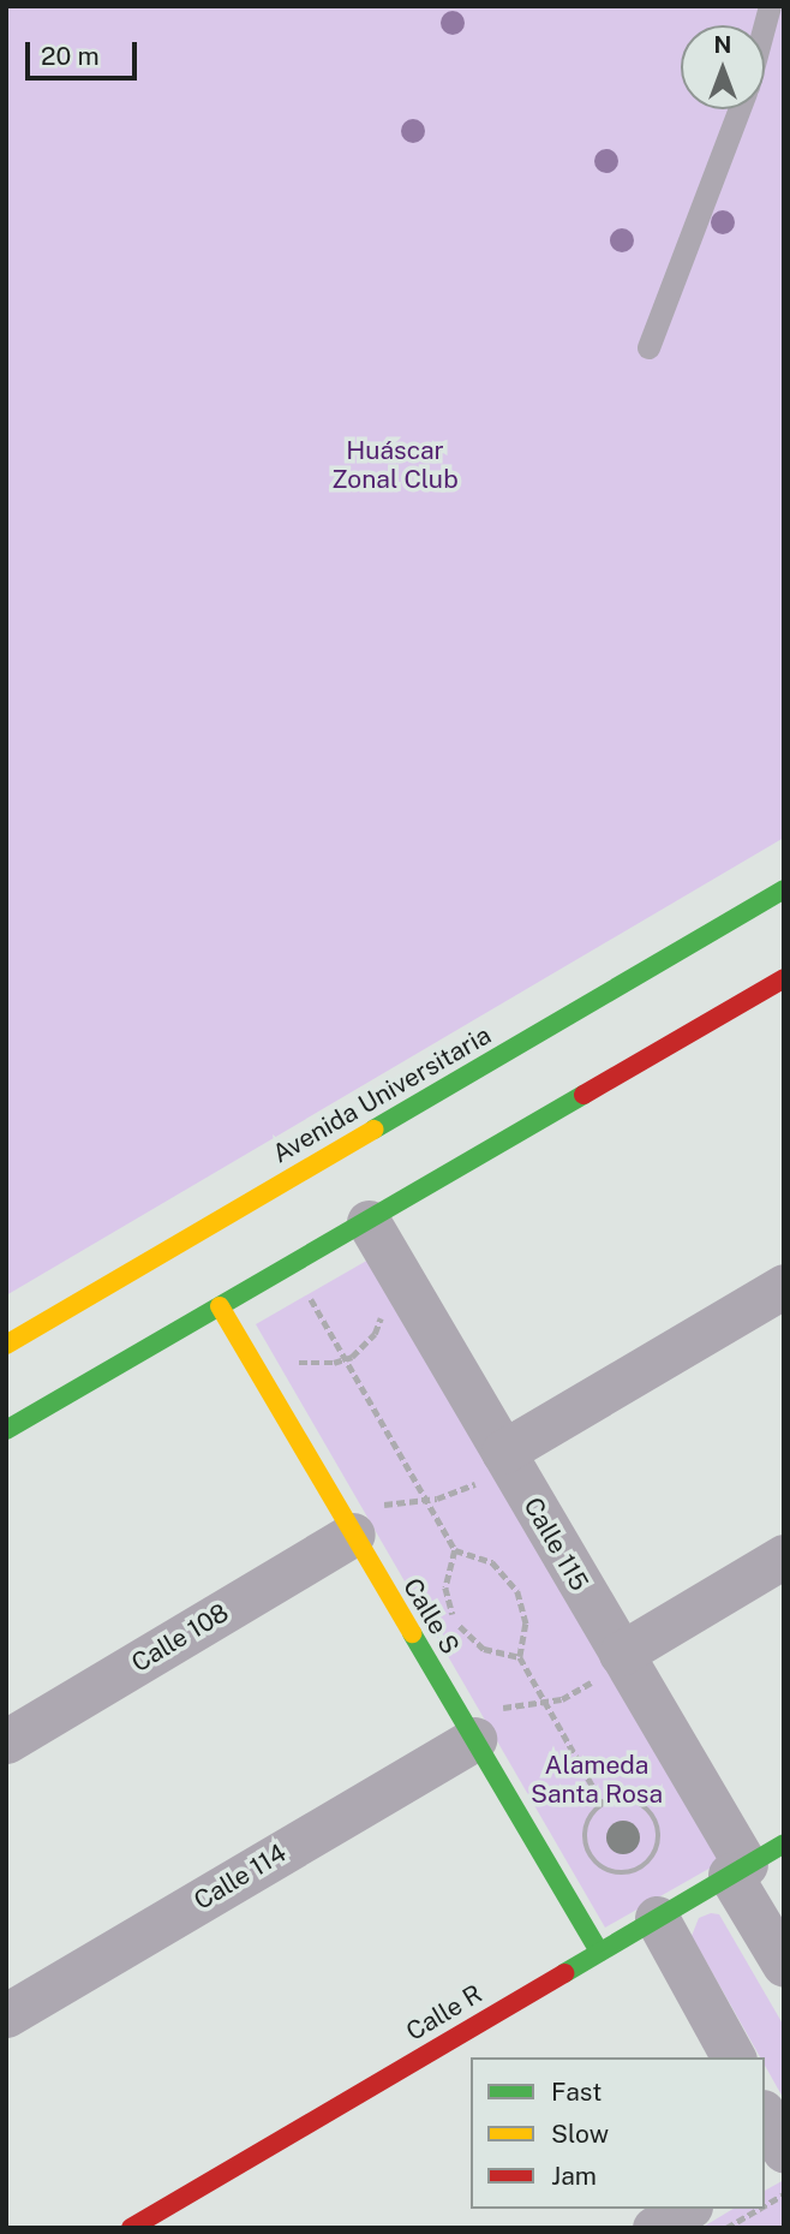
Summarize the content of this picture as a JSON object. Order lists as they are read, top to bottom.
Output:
{
  "streets": {
    "street": [
      "Avenida Universitaria",
      "Calle 115",
      "Calle S",
      "Calle 108",
      "Calle 114",
      "Calle R"
    ]
  },
  "crossings": [
    ["Calle 115", "Calle R"],
    ["Calle S", "Calle 108"],
    ["Calle S", "Calle 114"],
    ["Calle S", "Calle R"]
  ],
  "parks": ["Huáscar Zonal Club", "Alameda Santa Rosa"],
  "legend": ["Fast", "Slow", "Jam"],
  "scale_bar": "20 m",
  "north": "top"
}
